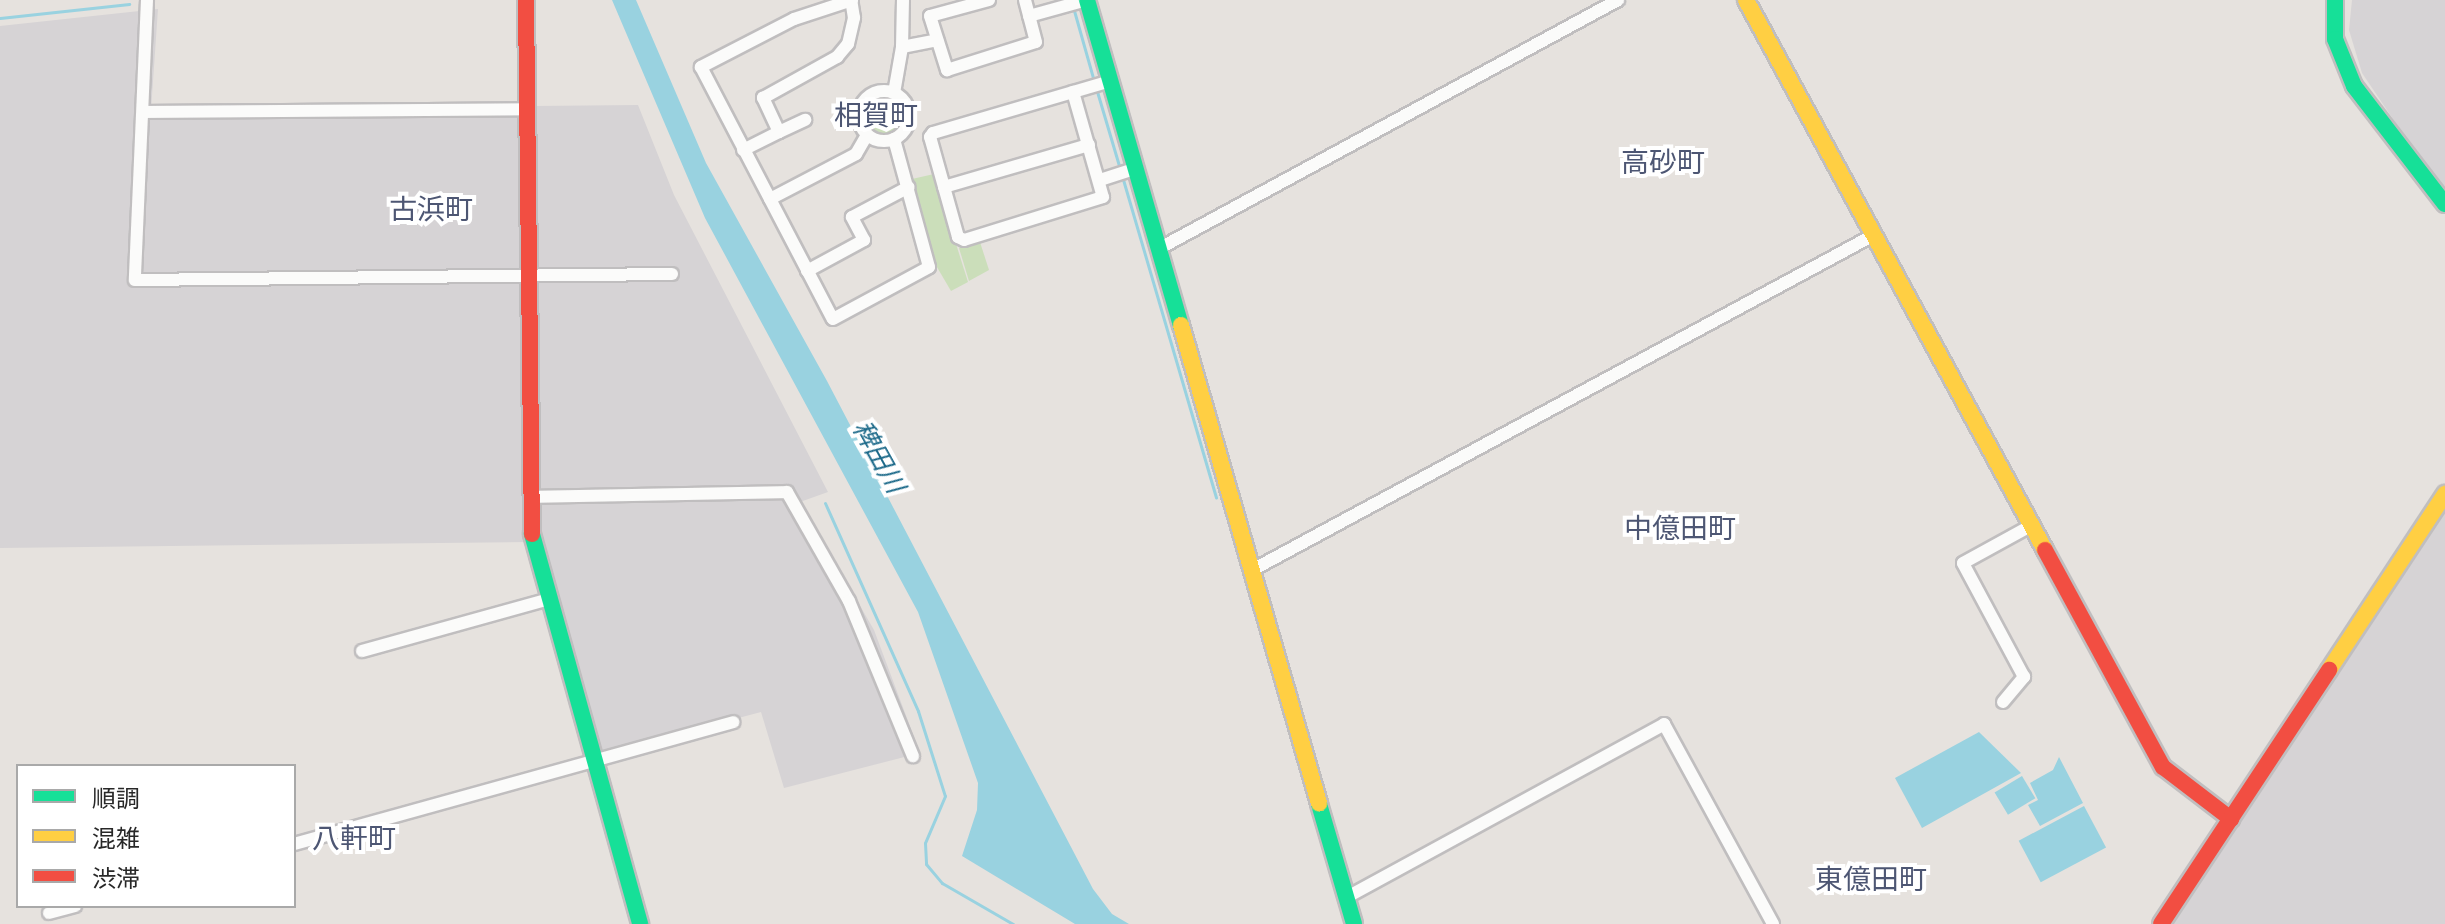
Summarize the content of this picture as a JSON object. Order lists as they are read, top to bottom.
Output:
{
  "districts": [
    "相賀町",
    "高砂町",
    "古浜町",
    "中億田町",
    "八軒町",
    "東億田町"
  ],
  "water": ["稗田川"],
  "legend": ["順調", "混雑", "渋滞"]
}
